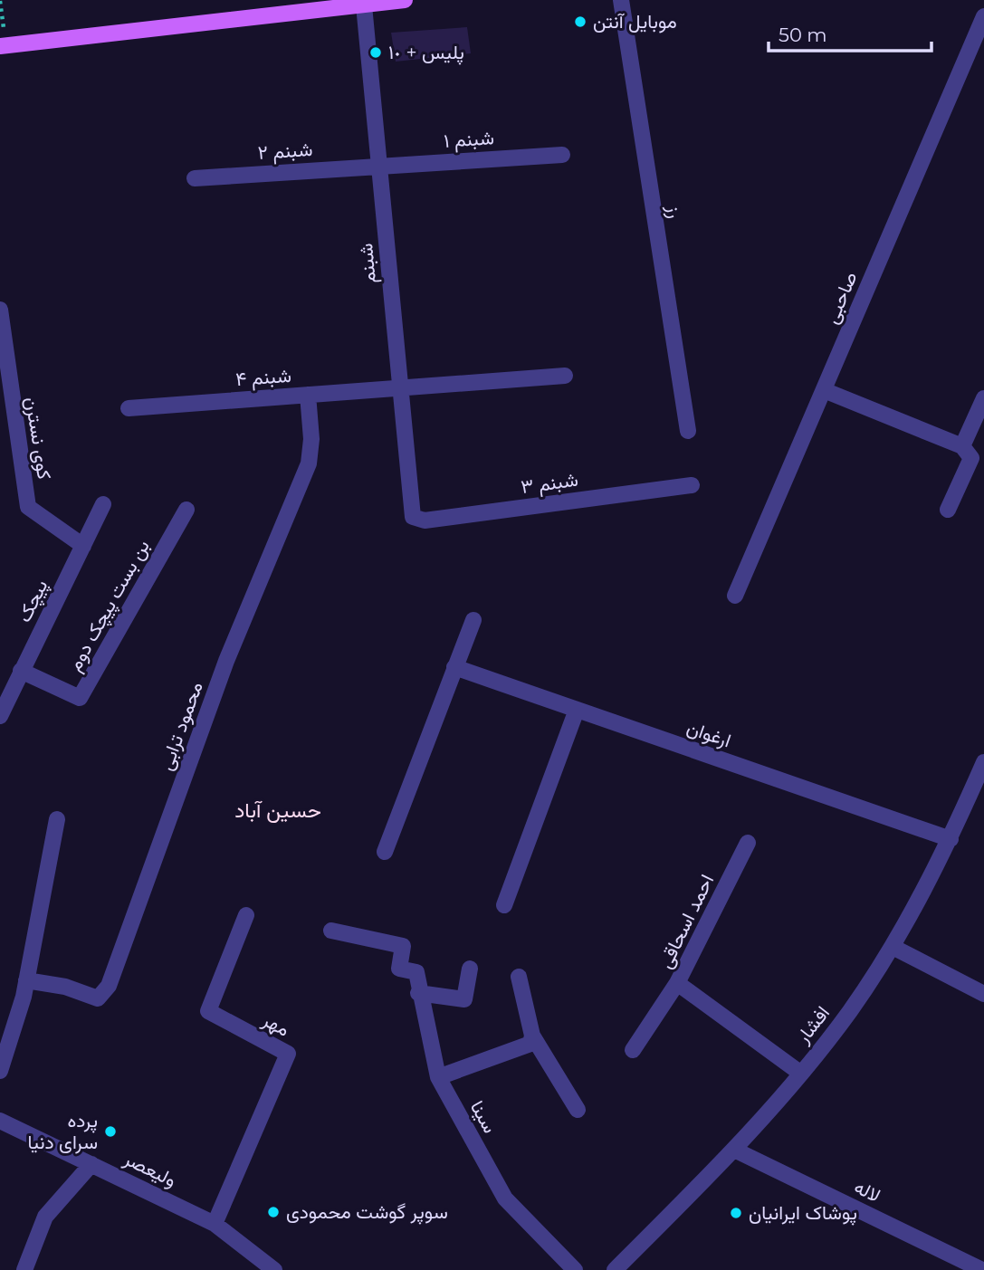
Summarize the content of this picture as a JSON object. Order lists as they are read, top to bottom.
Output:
{
  "streets": {
    "street": [
      "شبنم ۱",
      "شبنم ۲",
      "رز",
      "شبنم",
      "صاحبی",
      "شبنم ۴",
      "کوی نسترن",
      "شبنم ۳",
      "پیچک",
      "بن بست پیچک دوم",
      "محمود ترابی",
      "ارغوان",
      "احمد اسحاقی",
      "مهر",
      "افشار",
      "سینا",
      "ولیعصر",
      "لاله"
    ]
  },
  "crossings": [
    ["شبنم ۱", "شبنم ۲"],
    ["شبنم ۱", "شبنم"],
    ["شبنم ۲", "شبنم"],
    ["شبنم", "شبنم ۴"],
    ["شبنم", "شبنم ۳"],
    ["شبنم ۴", "محمود ترابی"],
    ["کوی نسترن", "پیچک"],
    ["پیچک", "بن بست پیچک دوم"],
    ["ارغوان", "افشار"],
    ["احمد اسحاقی", "افشار"],
    ["مهر", "ولیعصر"],
    ["افشار", "لاله"]
  ],
  "districts": ["حسین آباد"],
  "places": [
    "موبایل آنتن",
    "پلیس + ١٠",
    "پرده سرای دنیا",
    "سوپر گوشت محمودی",
    "پوشاک ایرانیان"
  ],
  "scale_bar": "50 m"
}
